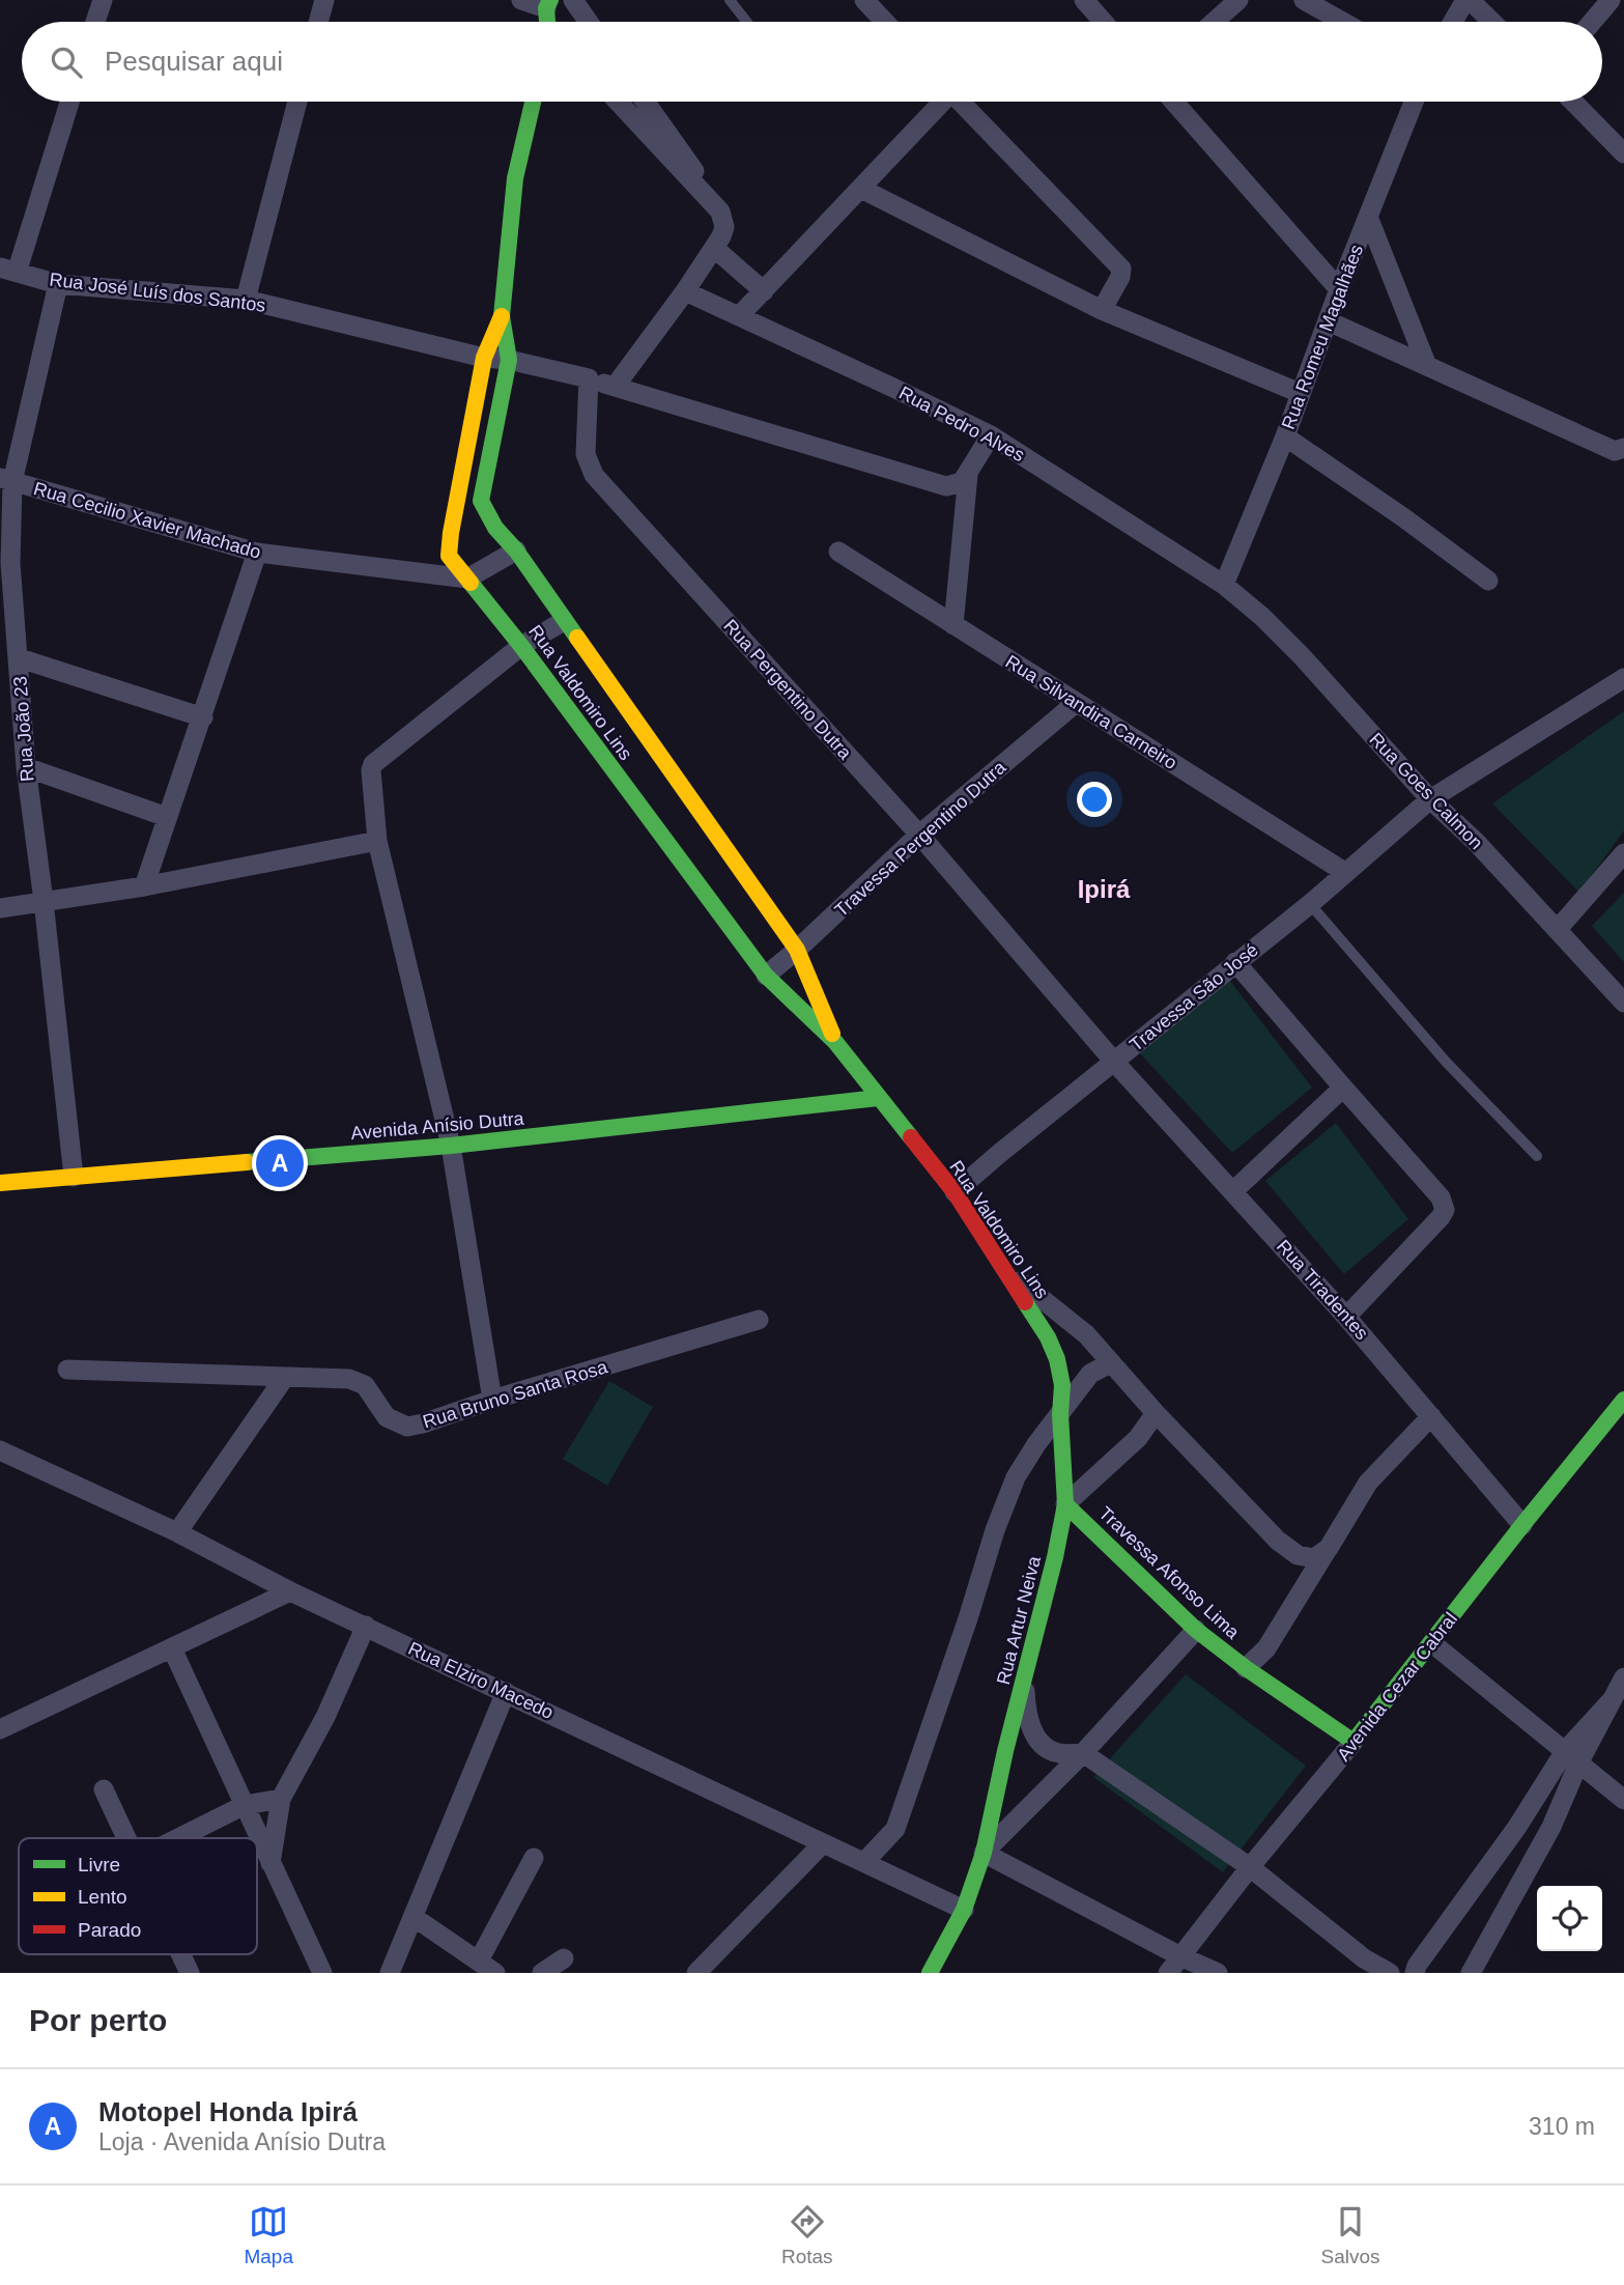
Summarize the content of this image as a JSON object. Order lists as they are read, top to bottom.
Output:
{
  "streets": {
    "main road": [
      "Rua Valdomiro Lins",
      "Avenida Anísio Dutra",
      "Travessa Afonso Lima",
      "Rua Artur Neiva",
      "Avenida Cezar Cabral"
    ],
    "street": [
      "Rua José Luís dos Santos",
      "Rua Romeu Magalhães",
      "Rua Pedro Alves",
      "Rua Cecilio Xavier Machado",
      "Rua Pergentino Dutra",
      "Rua Silvandira Carneiro",
      "Rua João 23",
      "Rua Goes Calmon",
      "Travessa Pergentino Dutra",
      "Travessa São José",
      "Rua Tiradentes",
      "Rua Bruno Santa Rosa",
      "Rua Elziro Macedo"
    ]
  },
  "crossings": [
    ["Rua José Luís dos Santos", "Rua Valdomiro Lins"],
    ["Rua José Luís dos Santos", "Rua João 23"],
    ["Rua Romeu Magalhães", "Rua Pedro Alves"],
    ["Rua Romeu Magalhães", "Rua Goes Calmon"],
    ["Rua Pedro Alves", "Rua Goes Calmon"],
    ["Rua Cecilio Xavier Machado", "Rua Valdomiro Lins"],
    ["Rua Cecilio Xavier Machado", "Rua João 23"],
    ["Rua Pergentino Dutra", "Travessa Pergentino Dutra"],
    ["Rua Pergentino Dutra", "Travessa São José"],
    ["Rua Pergentino Dutra", "Rua Tiradentes"],
    ["Rua Valdomiro Lins", "Travessa Pergentino Dutra"],
    ["Rua Valdomiro Lins", "Travessa São José"],
    ["Rua Valdomiro Lins", "Avenida Anísio Dutra"],
    ["Rua Valdomiro Lins", "Rua Artur Neiva"],
    ["Rua Silvandira Carneiro", "Travessa Pergentino Dutra"],
    ["Rua Silvandira Carneiro", "Travessa São José"],
    ["Rua João 23", "Avenida Anísio Dutra"],
    ["Rua Goes Calmon", "Travessa São José"],
    ["Travessa São José", "Rua Tiradentes"],
    ["Rua Tiradentes", "Avenida Cezar Cabral"],
    ["Travessa Afonso Lima", "Rua Artur Neiva"],
    ["Travessa Afonso Lima", "Avenida Cezar Cabral"],
    ["Rua Artur Neiva", "Rua Elziro Macedo"]
  ],
  "districts": ["Ipirá"],
  "legend": ["Livre", "Lento", "Parado"],
  "page": {
    "search": "Pesquisar aqui",
    "pins": "A",
    "heading": "Por perto",
    "list": [
      {
        "mark": "A",
        "name": "Motopel Honda Ipirá",
        "note": "Loja · Avenida Anísio Dutra",
        "value": "310 m"
      }
    ],
    "nav": ["Mapa", "Rotas", "Salvos"]
  }
}
